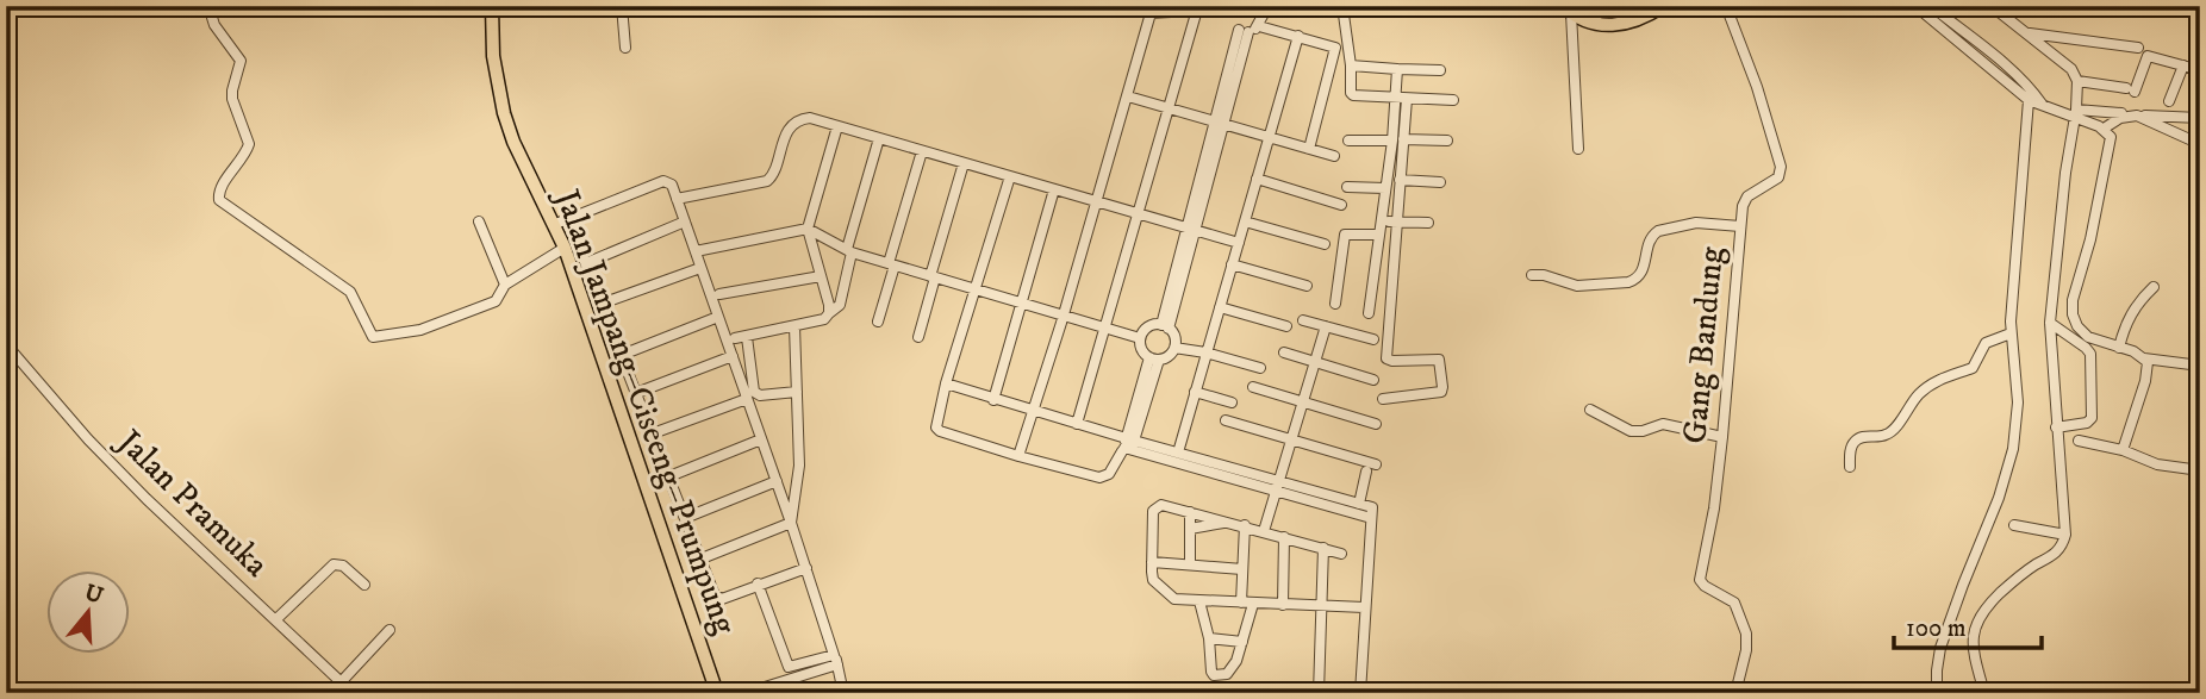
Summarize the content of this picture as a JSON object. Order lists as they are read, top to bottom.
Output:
{
  "streets": {
    "main road": ["Jalan Jampang–Ciseeng–Prumpung"],
    "street": ["Gang Bandung", "Jalan Pramuka"]
  },
  "scale_bar": "100 m",
  "north": "top"
}
